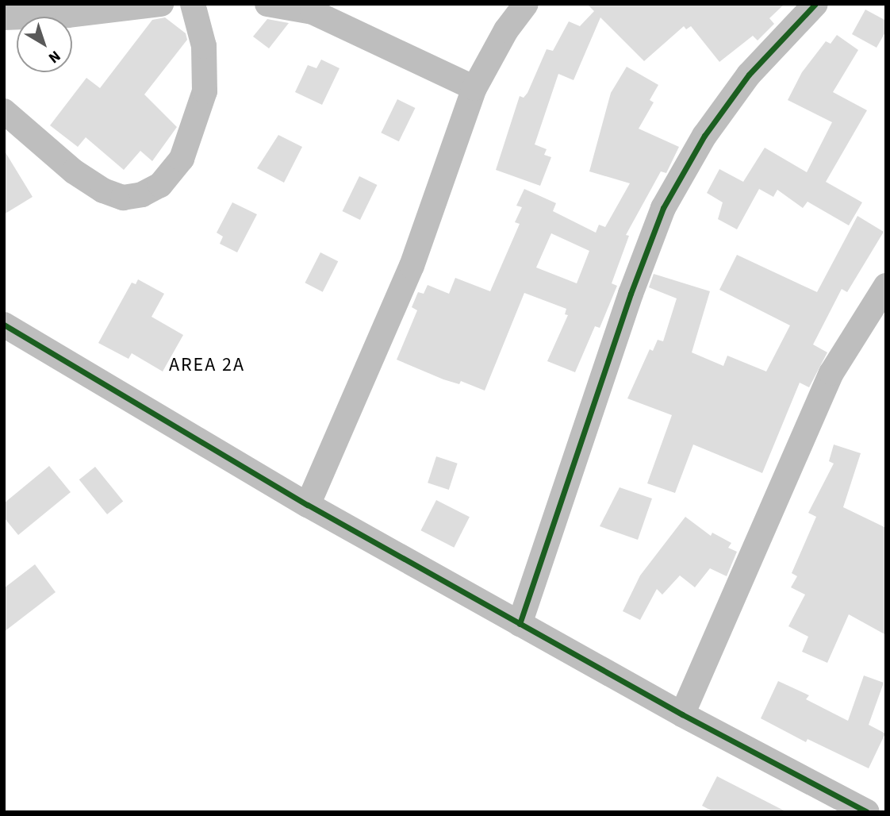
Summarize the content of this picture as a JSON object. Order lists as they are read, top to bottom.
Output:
{
  "districts": ["AREA 2A"],
  "north": "bottom right"
}
